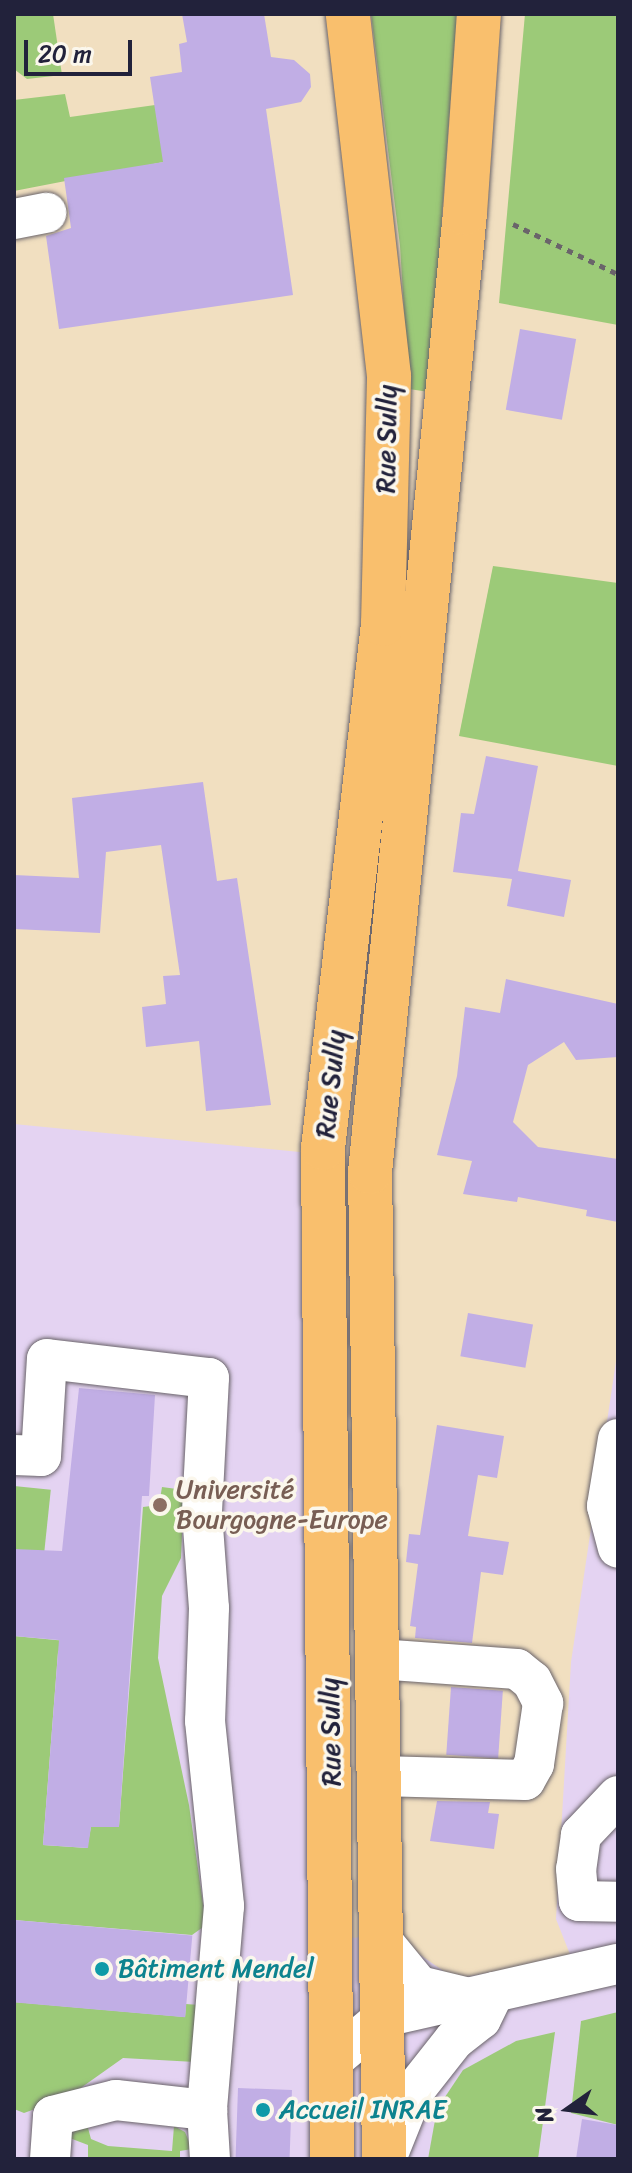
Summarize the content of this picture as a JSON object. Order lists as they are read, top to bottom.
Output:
{
  "streets": {
    "main road": ["Rue Sully"]
  },
  "places": ["Université Bourgogne-Europe", "Bâtiment Mendel", "Accueil INRAE"],
  "scale_bar": "20 m",
  "north": "left"
}
